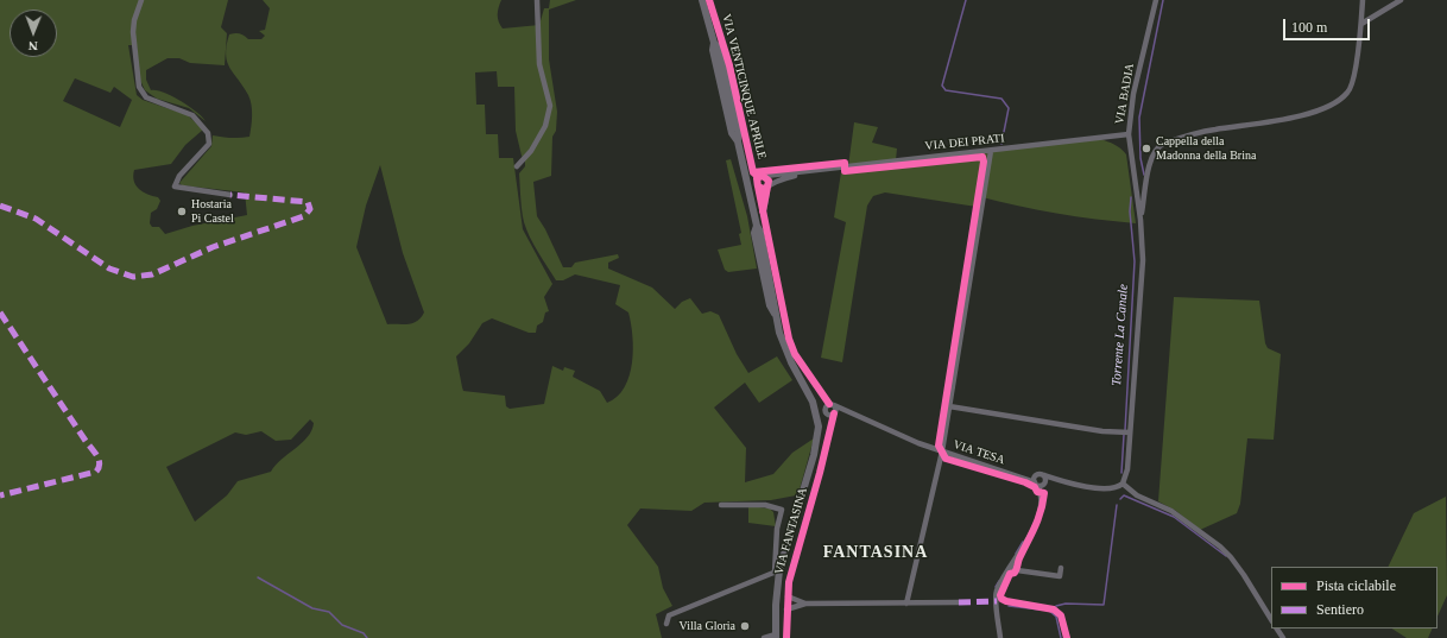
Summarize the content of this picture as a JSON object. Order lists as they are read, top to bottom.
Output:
{
  "streets": {
    "street": [
      "VIA VENTICINQUE APRILE",
      "VIA BADIA",
      "VIA DEI PRATI",
      "VIA TESA",
      "VIA FANTASINA"
    ]
  },
  "crossings": [
    ["VIA VENTICINQUE APRILE", "VIA DEI PRATI"],
    ["VIA VENTICINQUE APRILE", "VIA FANTASINA"],
    ["VIA BADIA", "VIA DEI PRATI"],
    ["VIA TESA", "VIA FANTASINA"]
  ],
  "districts": ["FANTASINA"],
  "water": ["Torrente La Canale"],
  "places": ["Cappella della Madonna della Brina", "Hostaria Pi Castel", "Villa Gloria"],
  "legend": ["Pista ciclabile", "Sentiero"],
  "scale_bar": "100 m",
  "north": "bottom"
}
